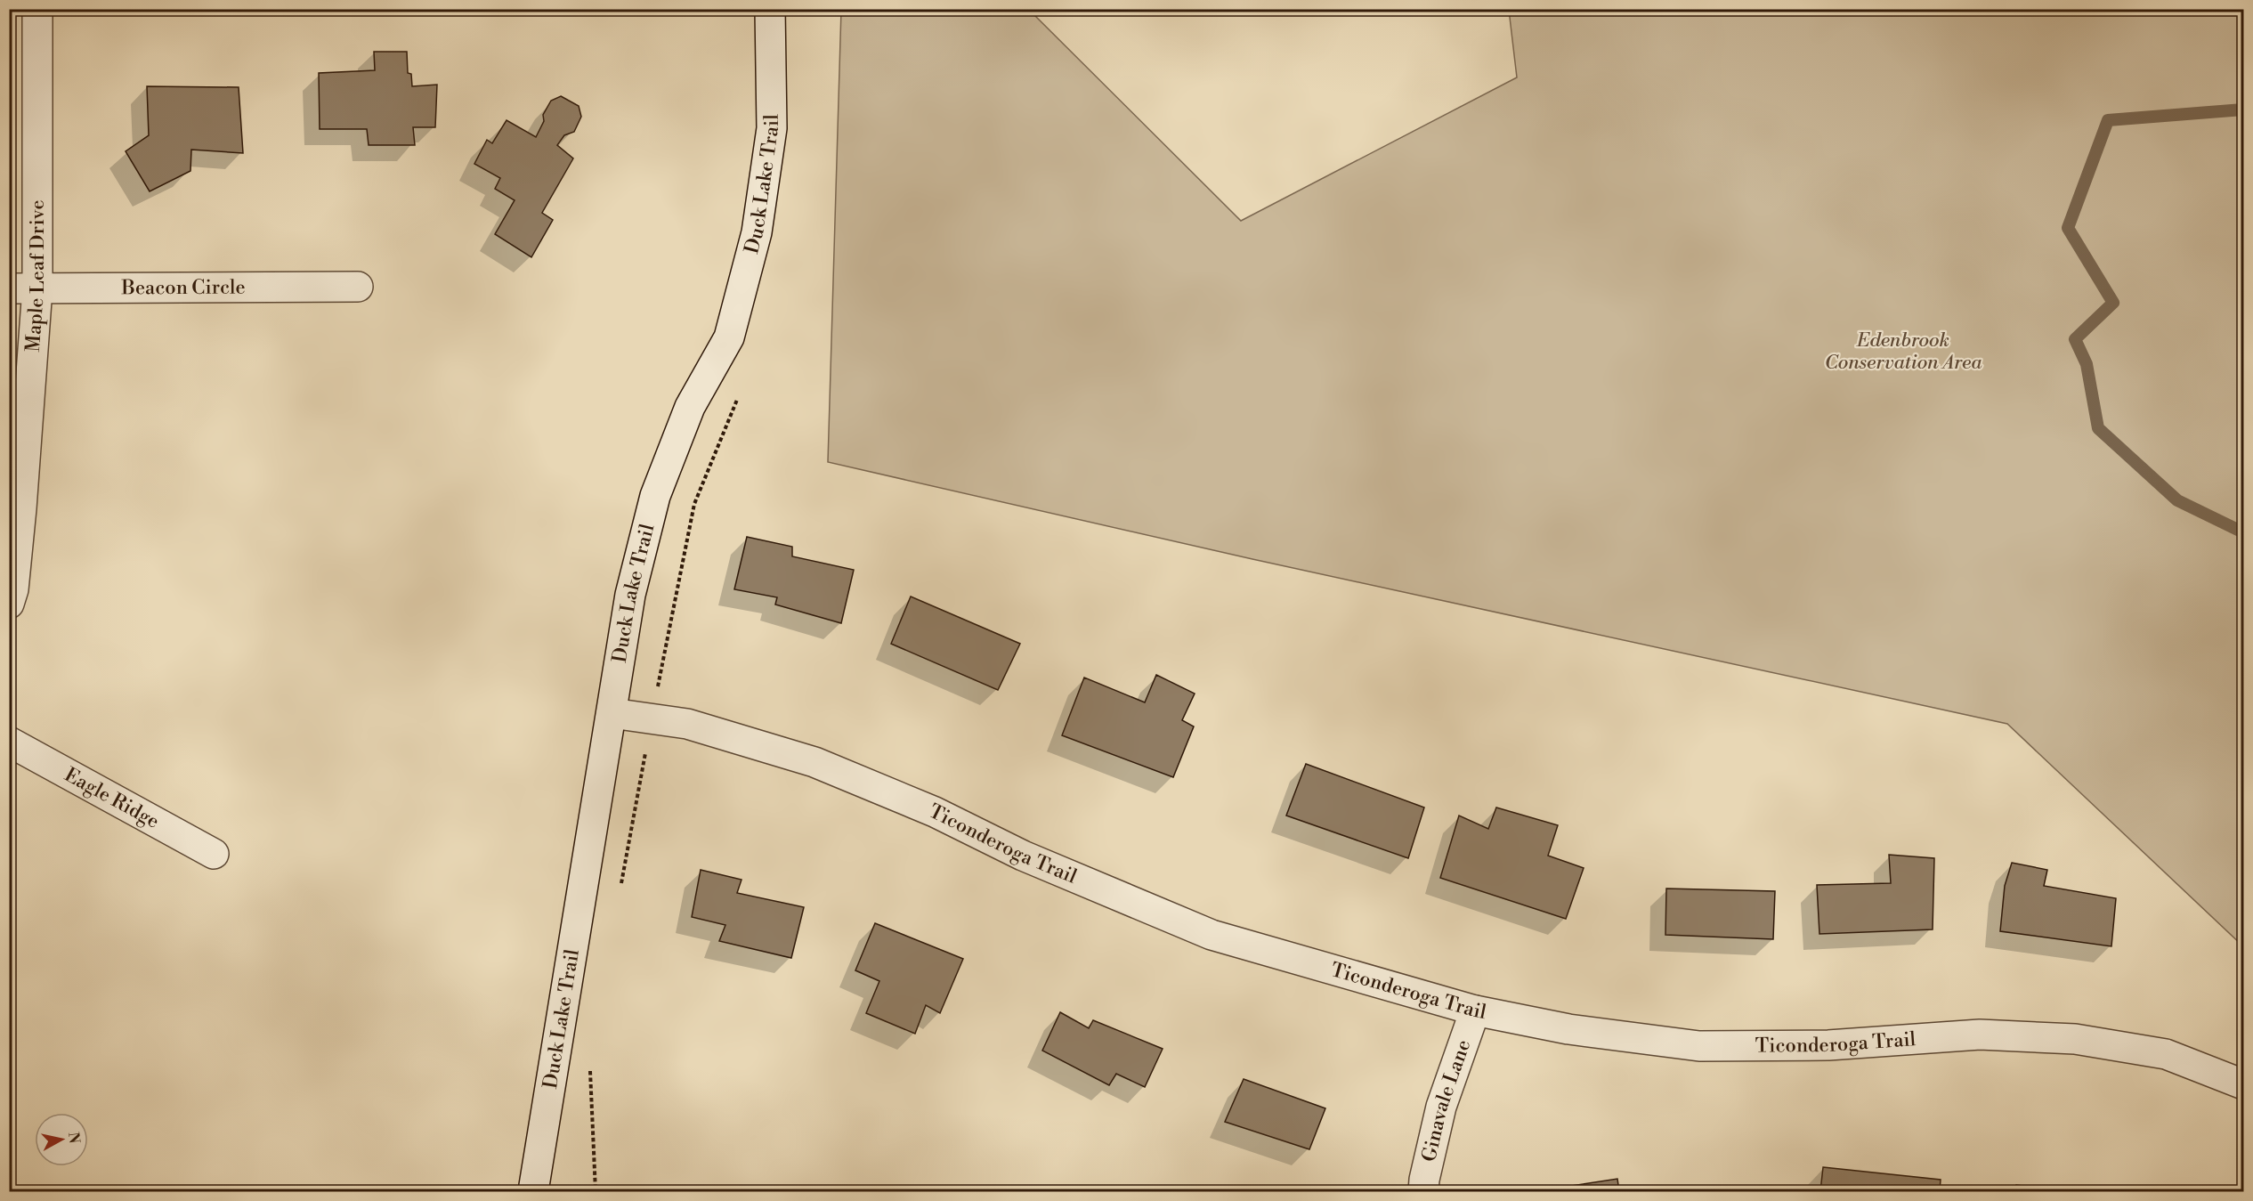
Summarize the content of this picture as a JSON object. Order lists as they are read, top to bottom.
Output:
{
  "streets": {
    "street": [
      "Duck Lake Trail",
      "Maple Leaf Drive",
      "Beacon Circle",
      "Eagle Ridge",
      "Ticonderoga Trail",
      "Ginavale Lane"
    ]
  },
  "crossings": [
    ["Duck Lake Trail", "Ticonderoga Trail"],
    ["Maple Leaf Drive", "Beacon Circle"],
    ["Ticonderoga Trail", "Ginavale Lane"]
  ],
  "parks": ["Edenbrook Conservation Area"],
  "north": "right"
}
